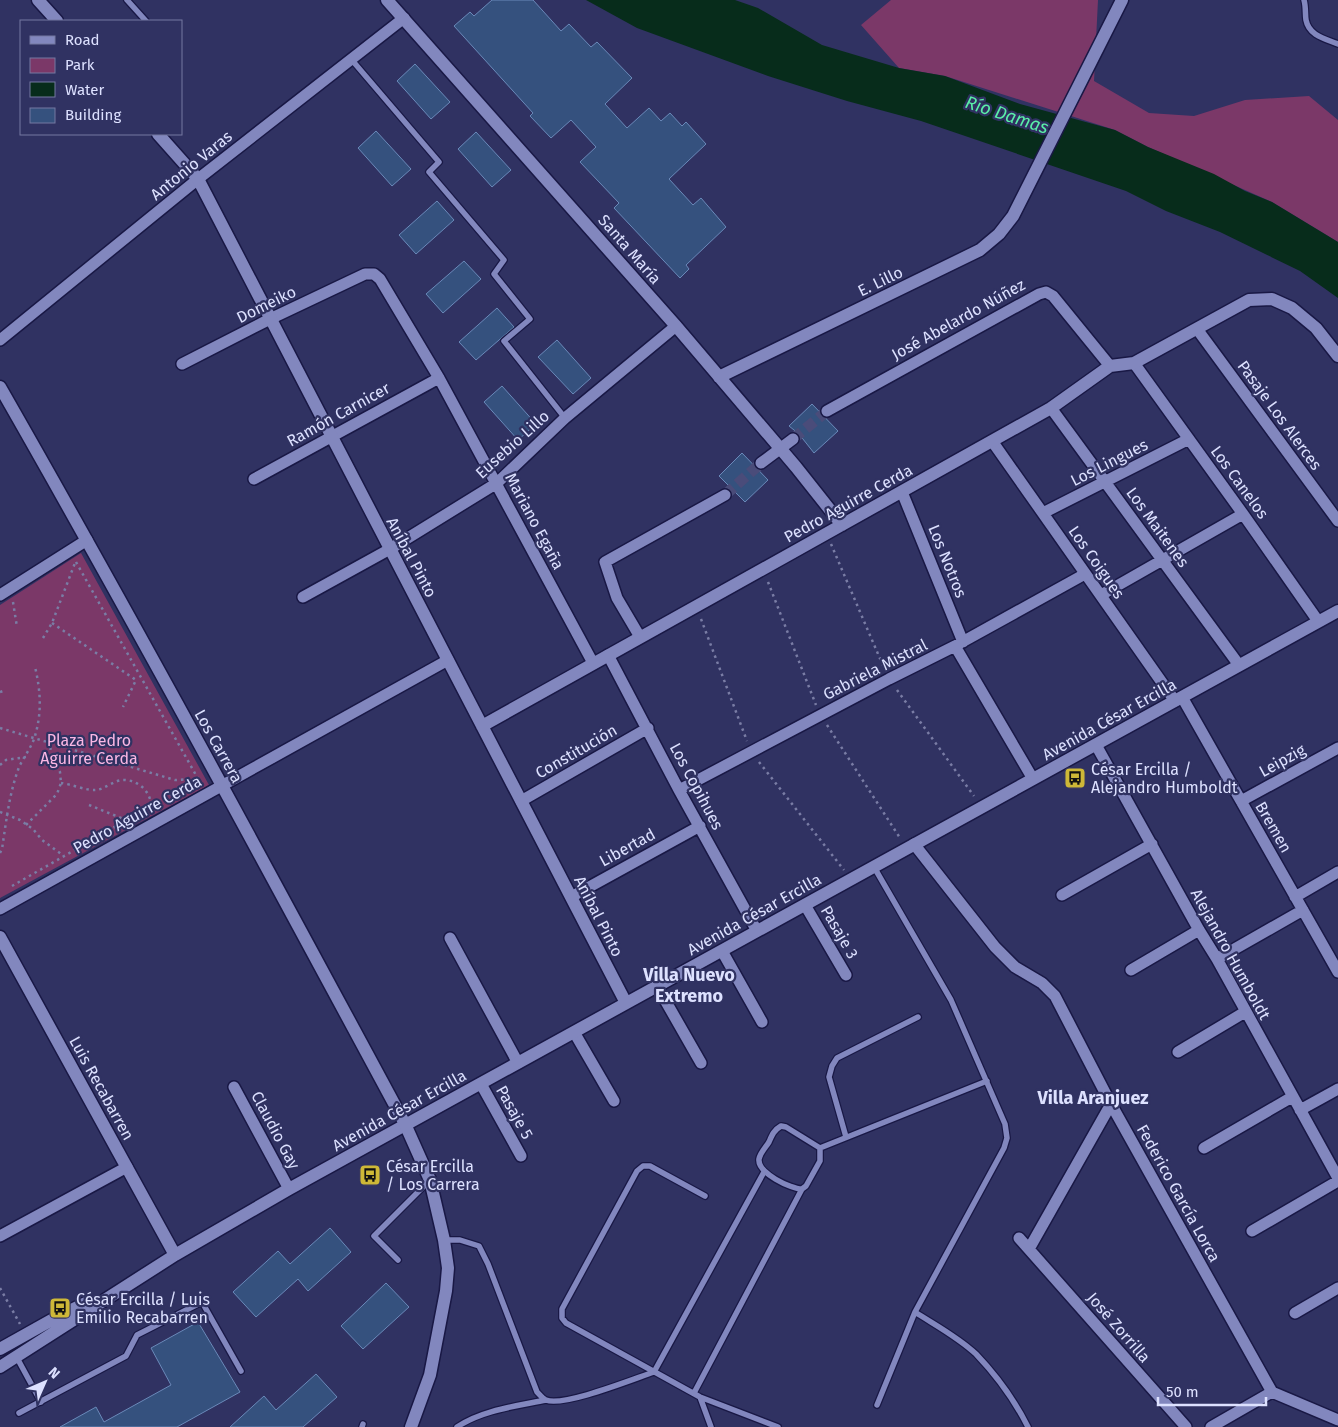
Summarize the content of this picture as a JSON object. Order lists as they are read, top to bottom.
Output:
{
  "streets": {
    "street": [
      "Antonio Varas",
      "Santa María",
      "E. Lillo",
      "Domeiko",
      "José Abelardo Núñez",
      "Ramón Carnicer",
      "Pasaje Los Alerces",
      "Eusebio Lillo",
      "Los Lingues",
      "Los Canelos",
      "Pedro Aguirre Cerda",
      "Mariano Egaña",
      "Los Maitenes",
      "Aníbal Pinto",
      "Los Notros",
      "Los Coigues",
      "Gabriela Mistral",
      "Avenida César Ercilla",
      "Los Carrera",
      "Constitución",
      "Leipzig",
      "Los Copihues",
      "Bremen",
      "Libertad",
      "Pasaje 3",
      "Alejandro Humboldt",
      "Luis Recabarren",
      "Pasaje 5",
      "Claudio Gay",
      "Federico García Lorca",
      "José Zorrilla"
    ]
  },
  "crossings": [
    ["Antonio Varas", "Santa María"],
    ["Antonio Varas", "Aníbal Pinto"],
    ["Santa María", "E. Lillo"],
    ["Santa María", "Eusebio Lillo"],
    ["Santa María", "Pedro Aguirre Cerda"],
    ["Domeiko", "Mariano Egaña"],
    ["Domeiko", "Aníbal Pinto"],
    ["José Abelardo Núñez", "Pedro Aguirre Cerda"],
    ["Ramón Carnicer", "Mariano Egaña"],
    ["Ramón Carnicer", "Aníbal Pinto"],
    ["Eusebio Lillo", "Mariano Egaña"],
    ["Eusebio Lillo", "Aníbal Pinto"],
    ["Los Lingues", "Los Canelos"],
    ["Los Lingues", "Los Maitenes"],
    ["Los Lingues", "Los Coigues"],
    ["Los Canelos", "Avenida César Ercilla"],
    ["Pedro Aguirre Cerda", "Mariano Egaña"],
    ["Pedro Aguirre Cerda", "Los Maitenes"],
    ["Pedro Aguirre Cerda", "Aníbal Pinto"],
    ["Pedro Aguirre Cerda", "Los Notros"],
    ["Pedro Aguirre Cerda", "Los Coigues"],
    ["Pedro Aguirre Cerda", "Los Carrera"],
    ["Pedro Aguirre Cerda", "Los Copihues"],
    ["Los Maitenes", "Avenida César Ercilla"],
    ["Aníbal Pinto", "Avenida César Ercilla"],
    ["Aníbal Pinto", "Constitución"],
    ["Aníbal Pinto", "Libertad"],
    ["Los Notros", "Gabriela Mistral"],
    ["Los Notros", "Avenida César Ercilla"],
    ["Los Coigues", "Gabriela Mistral"],
    ["Los Coigues", "Avenida César Ercilla"],
    ["Los Coigues", "Bremen"],
    ["Gabriela Mistral", "Los Copihues"],
    ["Avenida César Ercilla", "Los Carrera"],
    ["Avenida César Ercilla", "Los Copihues"],
    ["Avenida César Ercilla", "Bremen"],
    ["Avenida César Ercilla", "Pasaje 3"],
    ["Avenida César Ercilla", "Alejandro Humboldt"],
    ["Avenida César Ercilla", "Luis Recabarren"],
    ["Avenida César Ercilla", "Pasaje 5"],
    ["Avenida César Ercilla", "Claudio Gay"],
    ["Avenida César Ercilla", "Federico García Lorca"],
    ["Constitución", "Los Copihues"],
    ["Leipzig", "Bremen"],
    ["Los Copihues", "Libertad"]
  ],
  "districts": ["Villa Nuevo Extremo", "Villa Aranjuez"],
  "water": ["Río Damas"],
  "parks": ["Plaza Pedro Aguirre Cerda"],
  "places": {
    "bus stop": ["César Ercilla / Alejandro Humboldt", "César Ercilla / Los Carrera", "César Ercilla / Luis Emilio Recabarren"]
  },
  "legend": [
    "Road",
    "Park",
    "Water",
    "Building"
  ],
  "scale_bar": "50 m",
  "north": "top right"
}
